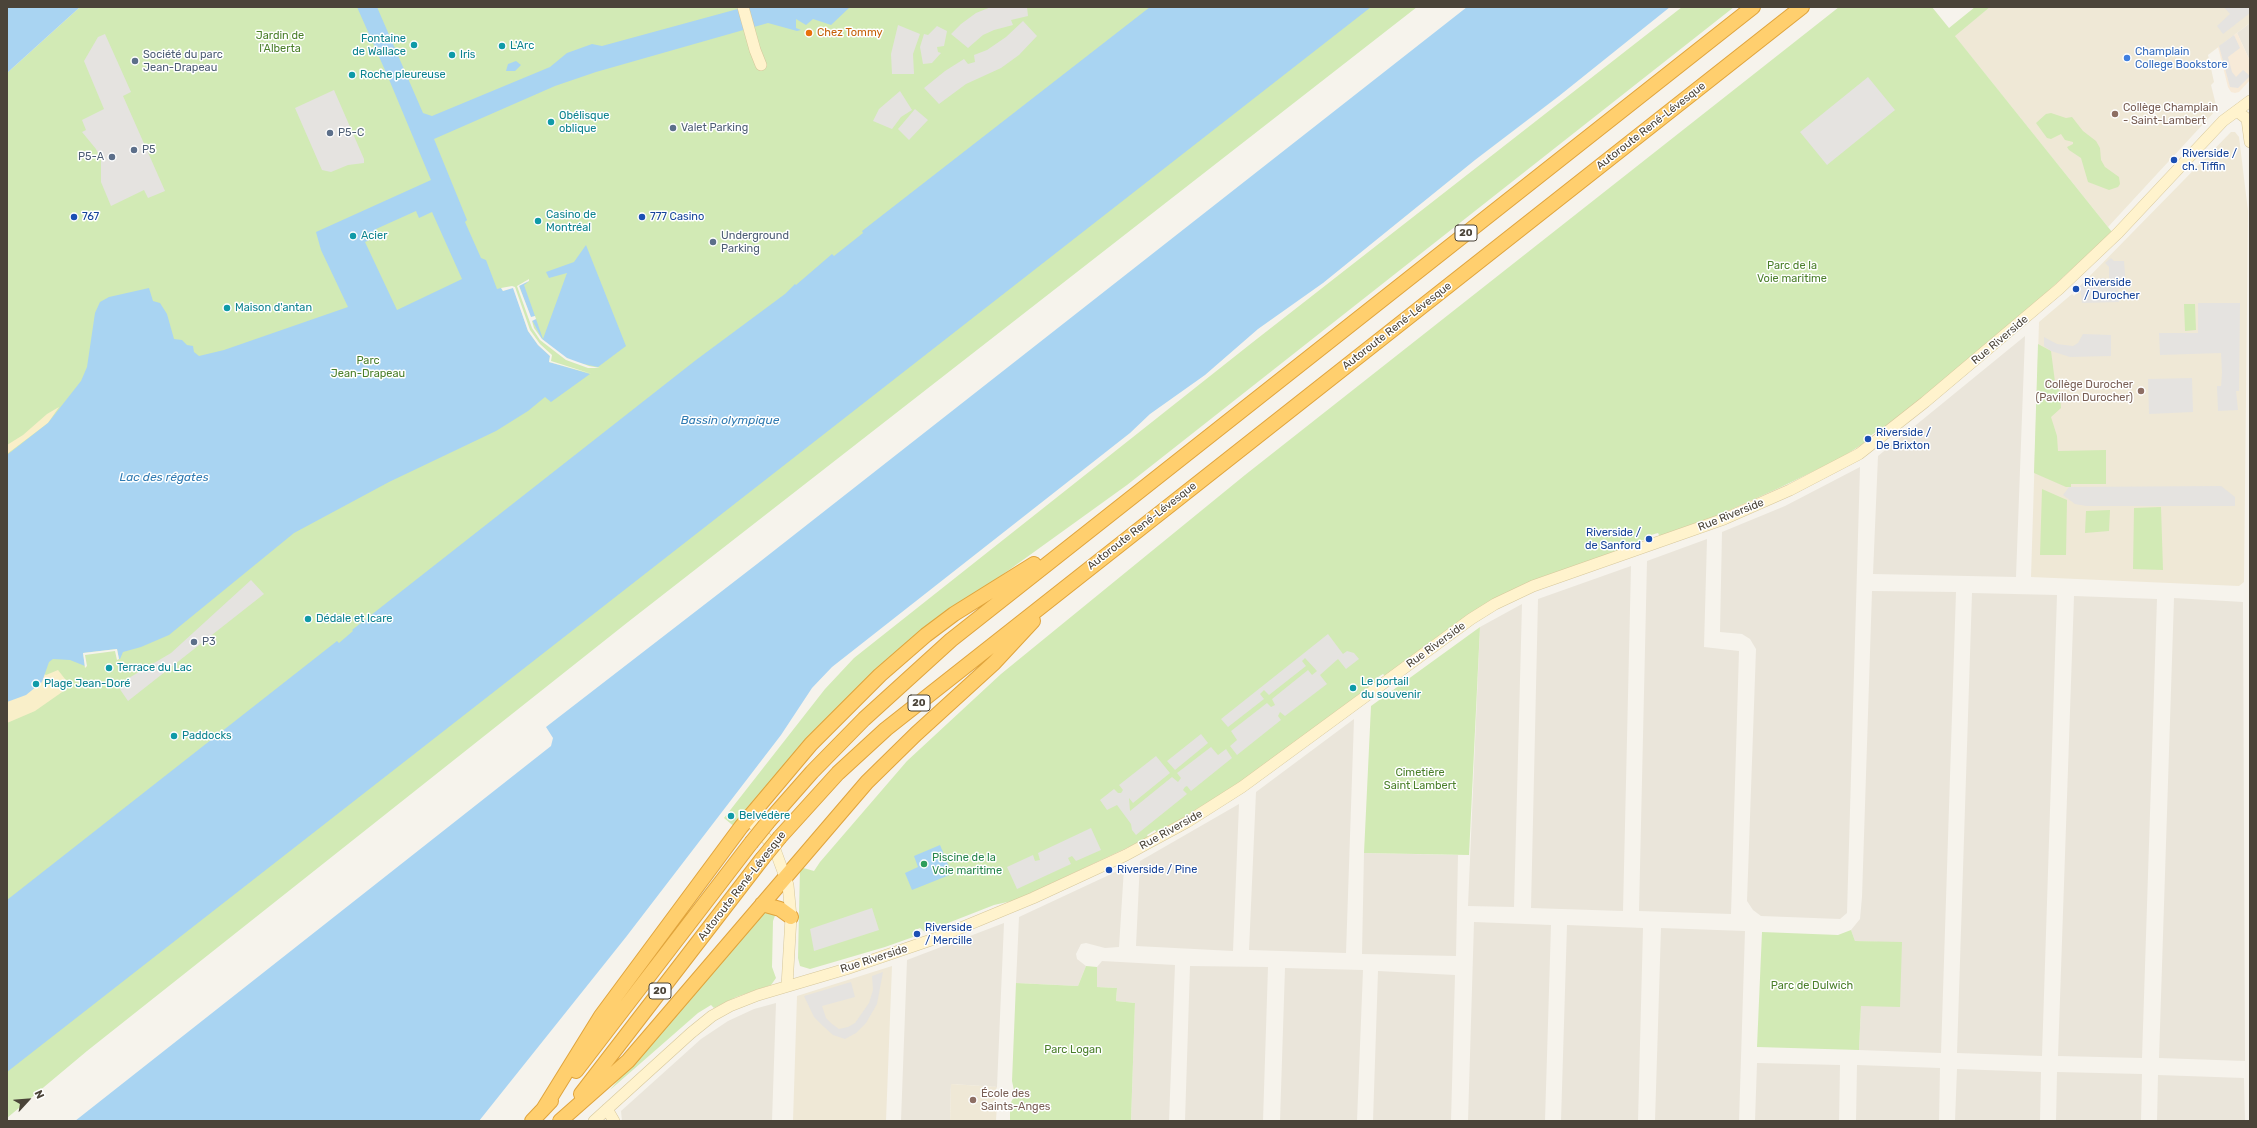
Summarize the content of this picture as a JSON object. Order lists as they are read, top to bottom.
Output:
{
  "streets": {
    "highway": ["Autoroute René-Lévesque", "20"],
    "street": ["Rue Riverside"]
  },
  "water": ["Bassin olympique", "Lac des régates"],
  "parks": [
    "Jardin de l'Alberta",
    "Parc de la Voie maritime",
    "Parc Jean-Drapeau",
    "Cimetière Saint Lambert",
    "Parc de Dulwich",
    "Parc Logan"
  ],
  "places": [
    "Chez Tommy",
    "Fontaine de Wallace",
    "L'Arc",
    "Iris",
    "Champlain College Bookstore",
    "Société du parc Jean-Drapeau",
    "Roche pleureuse",
    "Collège Champlain - Saint-Lambert",
    "Obélisque oblique",
    "Valet Parking",
    "P5-C",
    "P5",
    "P5-A",
    "Riverside / ch. Tiffin",
    "767",
    "777 Casino",
    "Casino de Montréal",
    "Acier",
    "Underground Parking",
    "Riverside / Durocher",
    "Maison d'antan",
    "Collège Durocher (Pavillon Durocher)",
    "Riverside / De Brixton",
    "Riverside / de Sanford",
    "Dédale et Icare",
    "P3",
    "Terrace du Lac",
    "Plage Jean-Doré",
    "Le portail du souvenir",
    "Paddocks",
    "Belvédère",
    "Piscine de la Voie maritime",
    "Riverside / Pine",
    "Riverside / Mercille",
    "École des Saints-Anges"
  ],
  "north": "top right"
}
